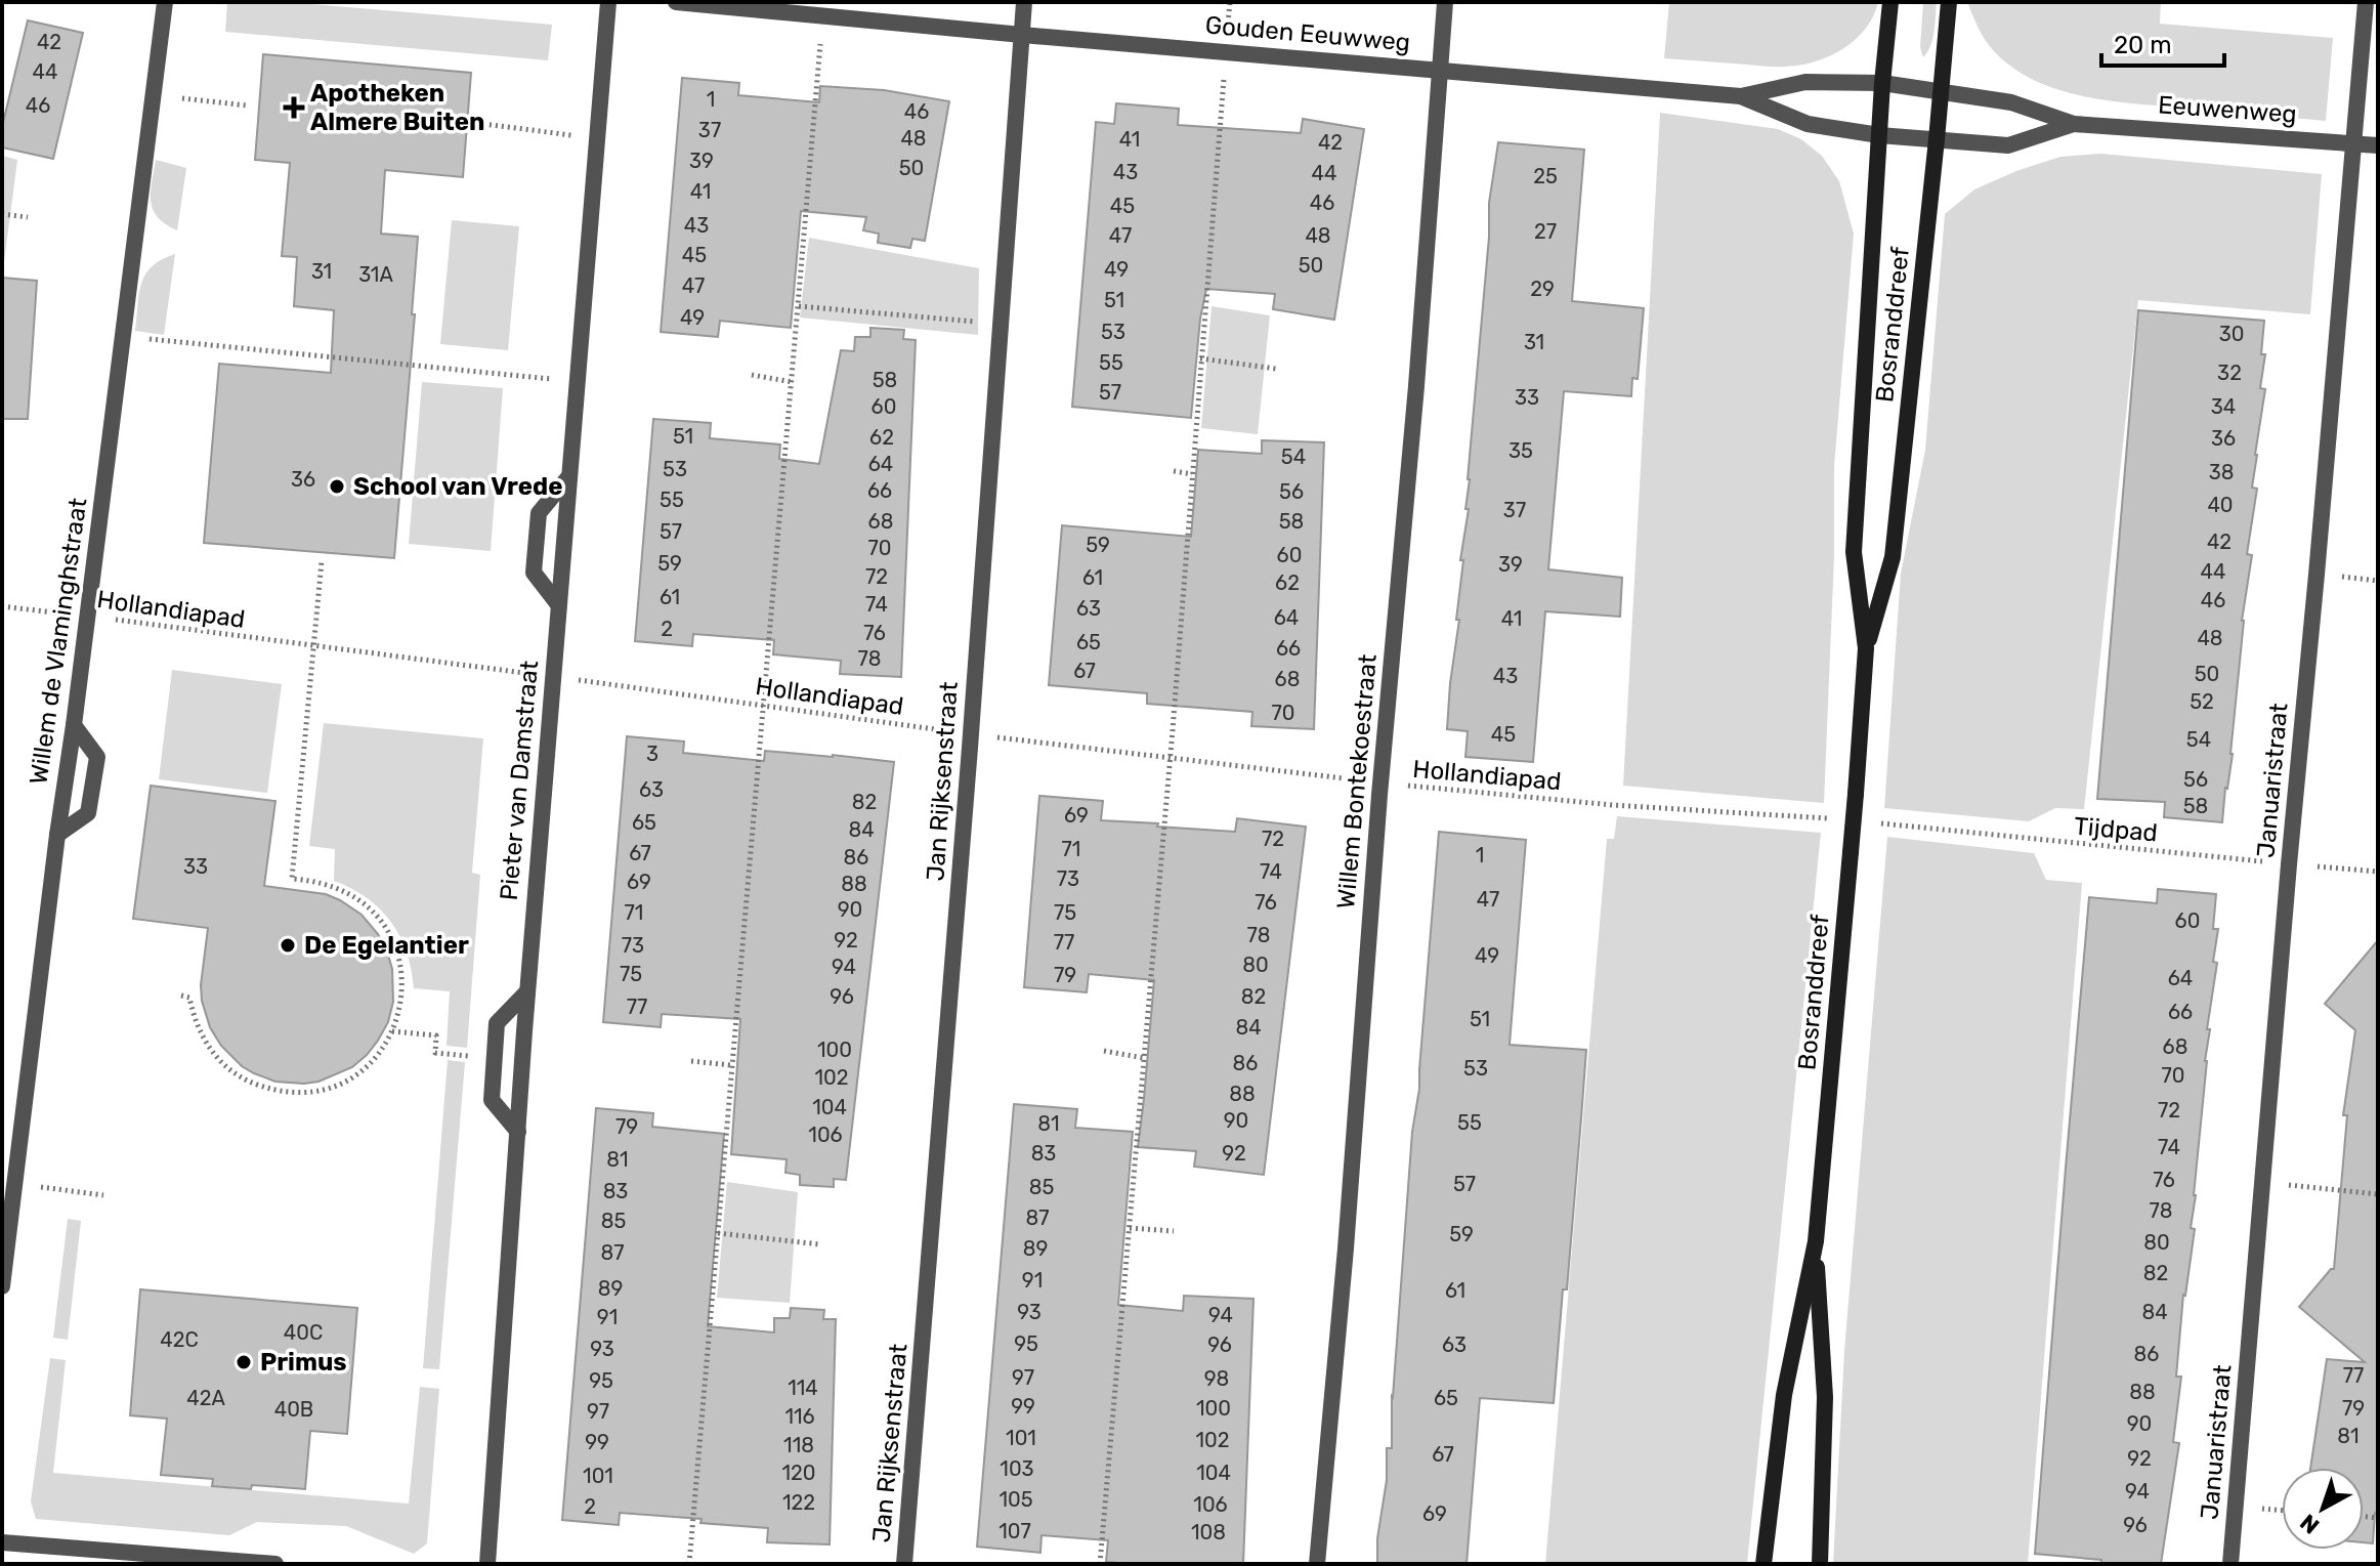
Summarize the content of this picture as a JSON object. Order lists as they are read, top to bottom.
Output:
{
  "streets": {
    "main road": ["Bosranddreef"],
    "street": [
      "Gouden Eeuwweg",
      "Eeuwenweg",
      "Willem de Vlaminghstraat",
      "Pieter van Damstraat",
      "Januaristraat",
      "Jan Rijksenstraat",
      "Willem Bontekoestraat"
    ],
    "path": ["Hollandiapad", "Tijdpad"]
  },
  "crossings": [
    ["Gouden Eeuwweg", "Eeuwenweg"],
    ["Gouden Eeuwweg", "Bosranddreef"],
    ["Gouden Eeuwweg", "Jan Rijksenstraat"],
    ["Gouden Eeuwweg", "Willem Bontekoestraat"],
    ["Eeuwenweg", "Bosranddreef"],
    ["Eeuwenweg", "Januaristraat"],
    ["Hollandiapad", "Willem de Vlaminghstraat"],
    ["Hollandiapad", "Pieter van Damstraat"],
    ["Hollandiapad", "Jan Rijksenstraat"],
    ["Hollandiapad", "Willem Bontekoestraat"],
    ["Januaristraat", "Tijdpad"]
  ],
  "places": {
    "health": ["Apotheken Almere Buiten"],
    "other": ["School van Vrede", "De Egelantier", "Primus"]
  },
  "house_numbers": [
    "42",
    "44",
    "1",
    "46",
    "46",
    "37",
    "48",
    "41",
    "42",
    "39",
    "50",
    "43",
    "44",
    "25",
    "41",
    "46",
    "45",
    "43",
    "27",
    "47",
    "48",
    "45",
    "50",
    "49",
    "31",
    "31A",
    "47",
    "29",
    "51",
    "49",
    "53",
    "30",
    "31",
    "55",
    "32",
    "58",
    "57",
    "33",
    "60",
    "34",
    "51",
    "62",
    "36",
    "35",
    "54",
    "64",
    "53",
    "38",
    "36",
    "66",
    "56",
    "55",
    "40",
    "37",
    "68",
    "58",
    "57",
    "42",
    "59",
    "70",
    "60",
    "59",
    "39",
    "44",
    "72",
    "61",
    "62",
    "61",
    "46",
    "74",
    "63",
    "64",
    "41",
    "2",
    "76",
    "48",
    "65",
    "66",
    "78",
    "67",
    "50",
    "43",
    "68",
    "52",
    "70",
    "45",
    "54",
    "3",
    "56",
    "63",
    "82",
    "58",
    "69",
    "65",
    "84",
    "72",
    "71",
    "67",
    "1",
    "86",
    "33",
    "74",
    "73",
    "69",
    "88",
    "47",
    "76",
    "90",
    "71",
    "75",
    "60",
    "78",
    "92",
    "77",
    "73",
    "49",
    "80",
    "94",
    "75",
    "79",
    "64",
    "96",
    "82",
    "77",
    "66",
    "51",
    "84",
    "68",
    "100",
    "86",
    "53",
    "70",
    "102",
    "88",
    "104",
    "72",
    "90",
    "55",
    "81",
    "79",
    "106",
    "74",
    "83",
    "92",
    "81",
    "76",
    "57",
    "85",
    "83",
    "78",
    "87",
    "85",
    "59",
    "80",
    "89",
    "87",
    "82",
    "91",
    "89",
    "61",
    "93",
    "84",
    "94",
    "91",
    "40C",
    "42C",
    "95",
    "96",
    "63",
    "93",
    "86",
    "77",
    "97",
    "98",
    "95",
    "114",
    "88",
    "42A",
    "65",
    "99",
    "100",
    "79",
    "40B",
    "97",
    "116",
    "90",
    "81",
    "101",
    "102",
    "99",
    "118",
    "67",
    "92",
    "103",
    "120",
    "104",
    "101",
    "94",
    "105",
    "122",
    "106",
    "2",
    "69",
    "96",
    "107",
    "108"
  ],
  "scale_bar": "20 m",
  "north": "bottom left"
}
